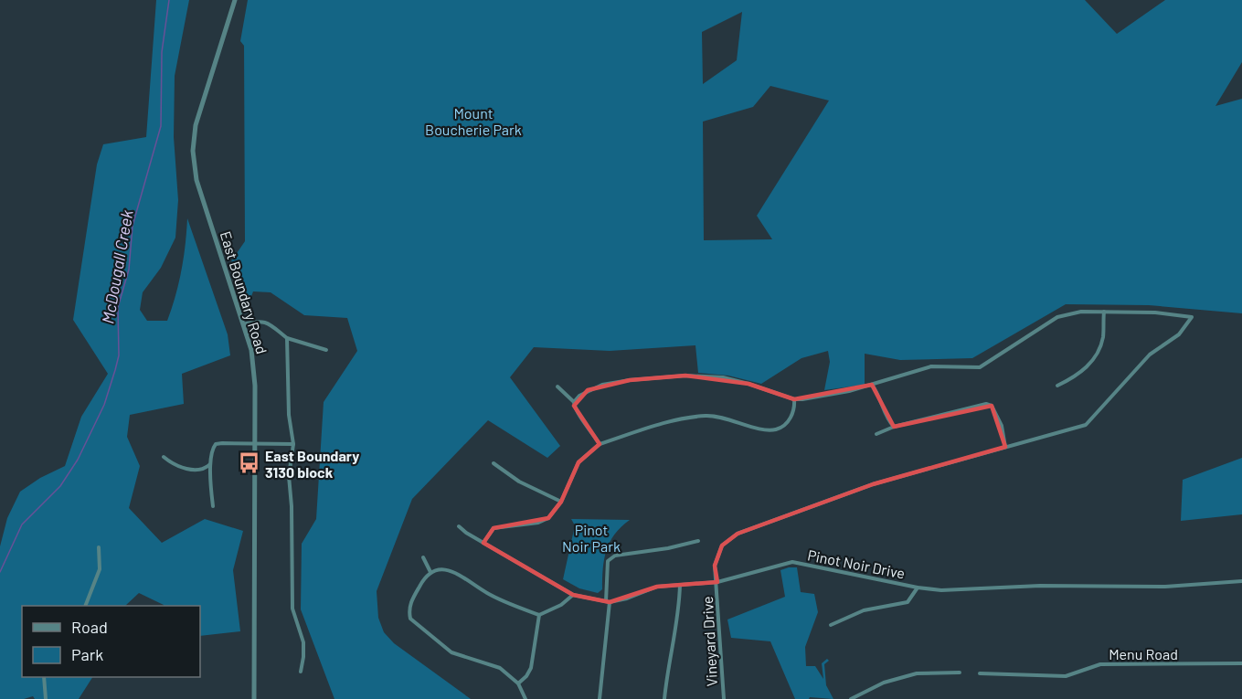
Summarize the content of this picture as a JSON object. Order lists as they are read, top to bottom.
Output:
{
  "streets": {
    "street": [
      "East Boundary Road",
      "Pinot Noir Drive",
      "Vineyard Drive",
      "Menu Road"
    ]
  },
  "crossings": [
    ["Pinot Noir Drive", "Vineyard Drive"]
  ],
  "water": ["McDougall Creek"],
  "parks": ["Mount Boucherie Park", "Pinot Noir Park"],
  "places": {
    "bus stop": ["East Boundary 3130 block"]
  },
  "legend": ["Road", "Park"]
}
